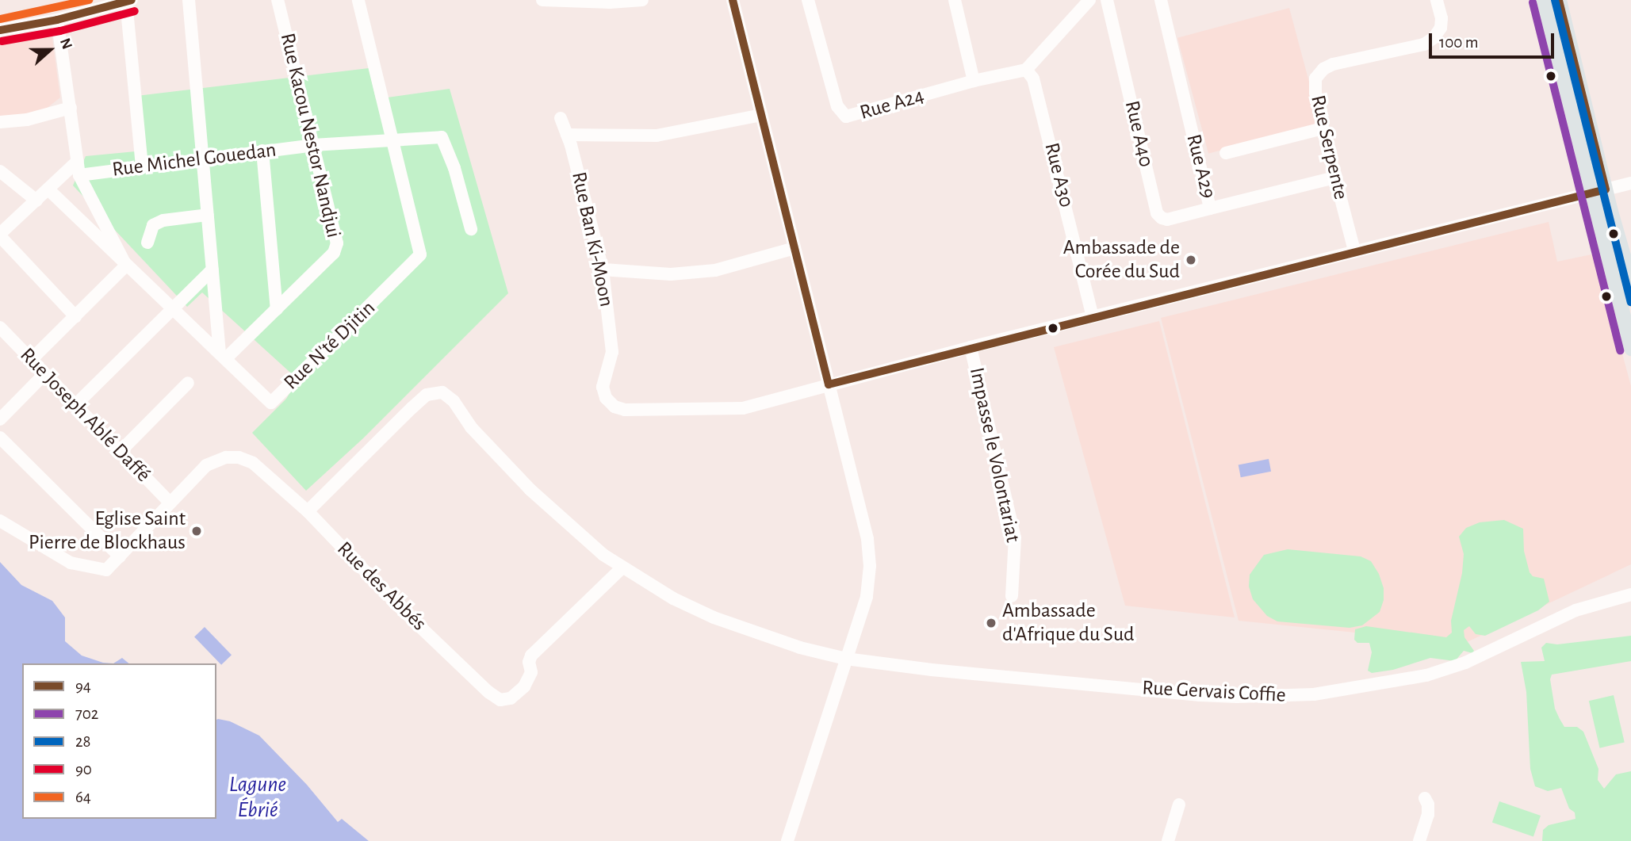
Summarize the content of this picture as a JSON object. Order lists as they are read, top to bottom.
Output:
{
  "streets": {
    "street": [
      "Rue A24",
      "Rue A40",
      "Rue Kacou Nestor Nandjui",
      "Rue Serpente",
      "Rue Michel Gouedan",
      "Rue A29",
      "Rue A30",
      "Rue Ban Ki-Moon",
      "Rue N'té Djitin",
      "Rue Joseph Ablé Daffé",
      "Impasse le Volontariat",
      "Rue des Abbés",
      "Rue Gervais Coffie"
    ]
  },
  "crossings": [
    ["Rue A24", "Rue A30"],
    ["Rue A40", "Rue A29"],
    ["Rue Kacou Nestor Nandjui", "Rue Michel Gouedan"],
    ["Rue Kacou Nestor Nandjui", "Rue N'té Djitin"],
    ["Rue Serpente", "Rue A29"],
    ["Rue Michel Gouedan", "Rue N'té Djitin"],
    ["Rue Joseph Ablé Daffé", "Rue des Abbés"],
    ["Rue des Abbés", "Rue Gervais Coffie"]
  ],
  "water": ["Lagune Ébrié"],
  "places": ["Ambassade de Corée du Sud", "Eglise Saint Pierre de Blockhaus", "Ambassade d'Afrique du Sud"],
  "lines": [
    "transit line 94",
    "transit line 28",
    "transit line 64",
    "transit line 702",
    "transit line 90"
  ],
  "legend": [
    "94",
    "702",
    "28",
    "90",
    "64"
  ],
  "scale_bar": "100 m",
  "north": "right"
}
